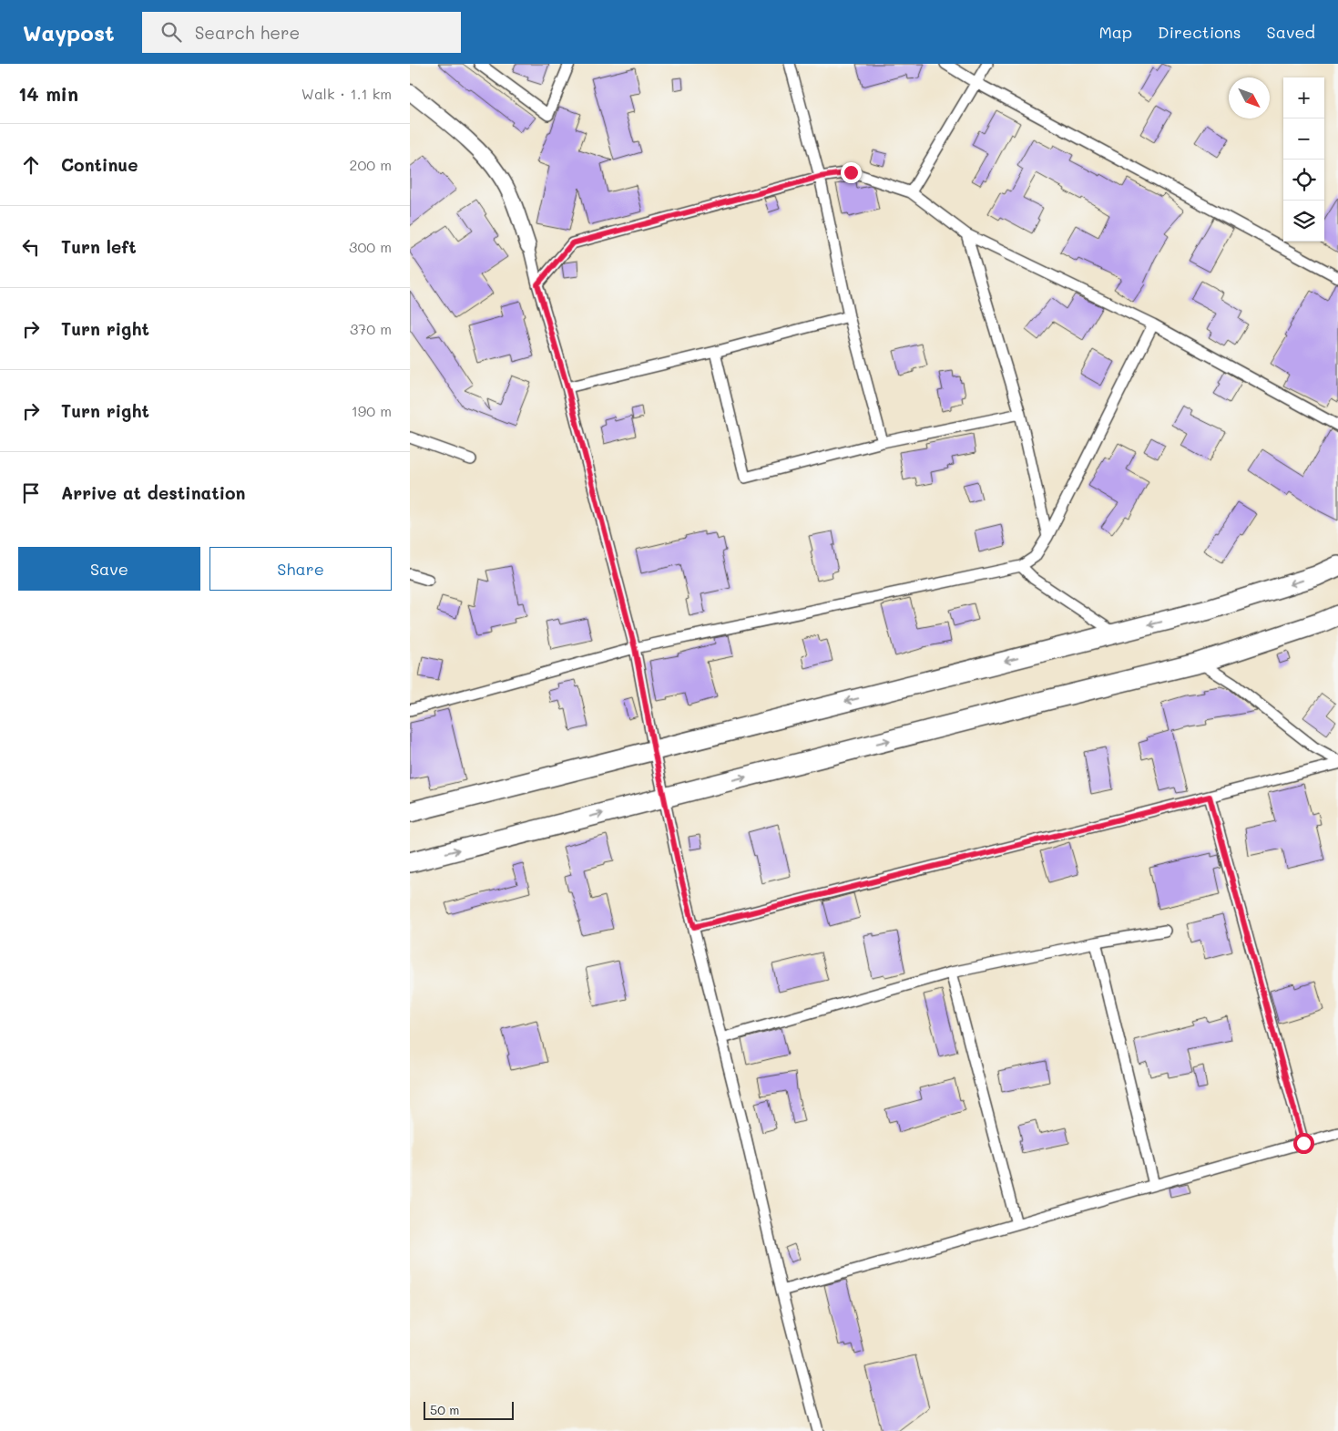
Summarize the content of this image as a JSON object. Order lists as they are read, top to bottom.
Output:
{
  "scale_bar": "50 m",
  "north": "bottom right",
  "page": {
    "header": "Waypost",
    "search": "Search here",
    "nav": ["Map", "Directions", "Saved"],
    "heading": ["14 min", "Walk · 1.1 km"],
    "map_buttons": ["+", "−"],
    "list": [
      ["Continue", "200 m"],
      ["Turn left", "300 m"],
      ["Turn right", "370 m"],
      ["Turn right", "190 m"],
      "Arrive at destination"
    ],
    "buttons": ["Save", "Share"],
    "scale": "50 m"
  }
}
